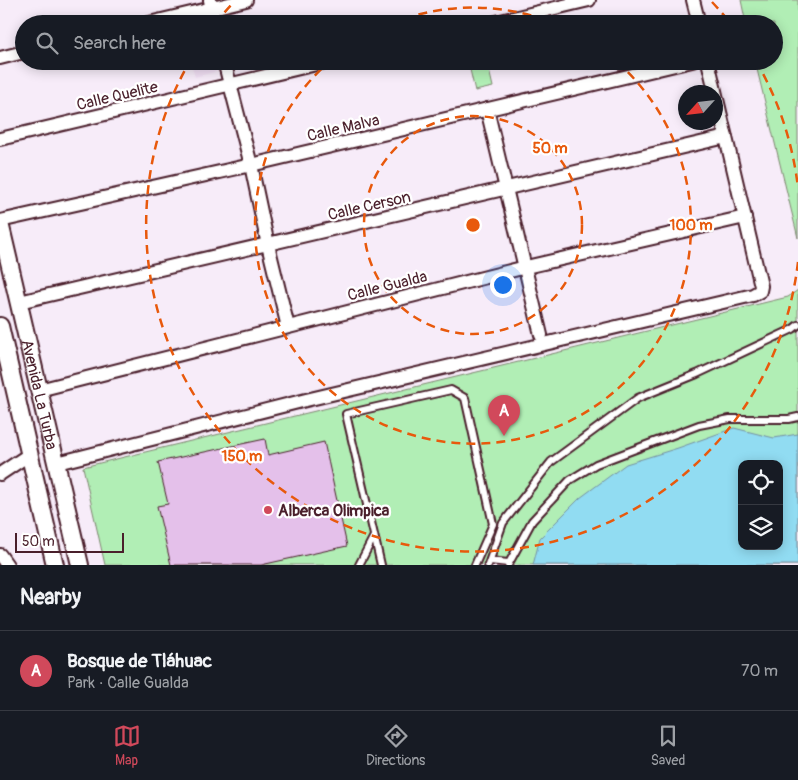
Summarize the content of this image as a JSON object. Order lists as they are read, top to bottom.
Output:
{
  "streets": {
    "main road": ["Avenida La Turba"],
    "street": [
      "Calle Quelite",
      "Calle Malva",
      "Calle Cerson",
      "Calle Gualda"
    ]
  },
  "crossings": [
    ["Calle Malva", "Avenida La Turba"],
    ["Calle Cerson", "Avenida La Turba"],
    ["Calle Gualda", "Avenida La Turba"]
  ],
  "places": ["Alberca Olimpica"],
  "scale_bar": "50 m",
  "north": "bottom left",
  "page": {
    "search": "Search here",
    "pins": "A",
    "scale": "50 m",
    "heading": "Nearby",
    "list": [
      {
        "mark": "A",
        "name": "Bosque de Tláhuac",
        "note": "Park · Calle Gualda",
        "value": "70 m"
      }
    ],
    "nav": ["Map", "Directions", "Saved"]
  },
  "rings": ["50 m", "100 m", "150 m"]
}
